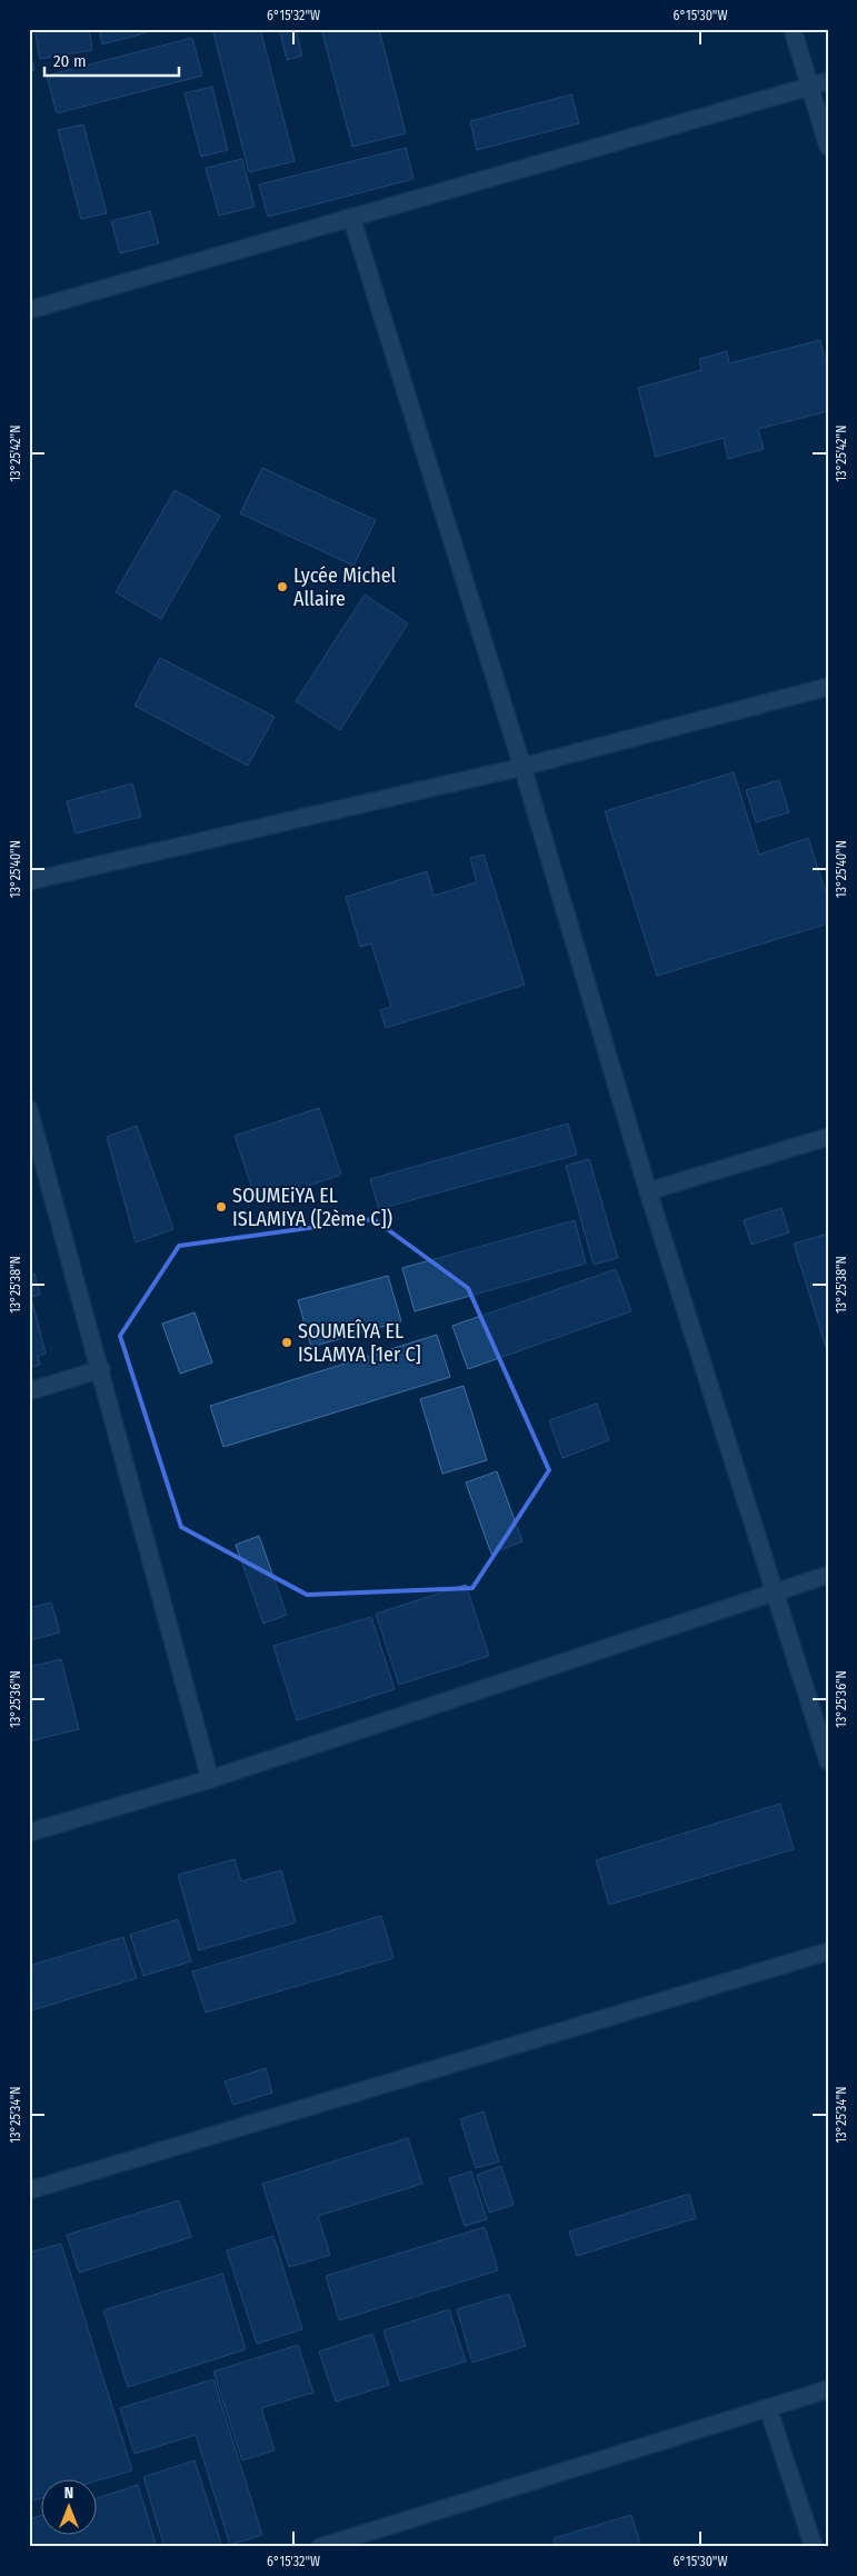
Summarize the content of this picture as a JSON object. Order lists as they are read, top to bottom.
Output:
{
  "places": ["Lycée Michel Allaire", "SOUMEiYA EL ISLAMIYA ([2ème C])", "SOUMEÎYA EL ISLAMYA [1er C]"],
  "scale_bar": "20 m",
  "north": "top",
  "coordinates": [
    "6°15'32\"W",
    "6°15'30\"W",
    "13°25'42\"N",
    "13°25'40\"N",
    "13°25'38\"N",
    "13°25'36\"N",
    "13°25'34\"N"
  ]
}
